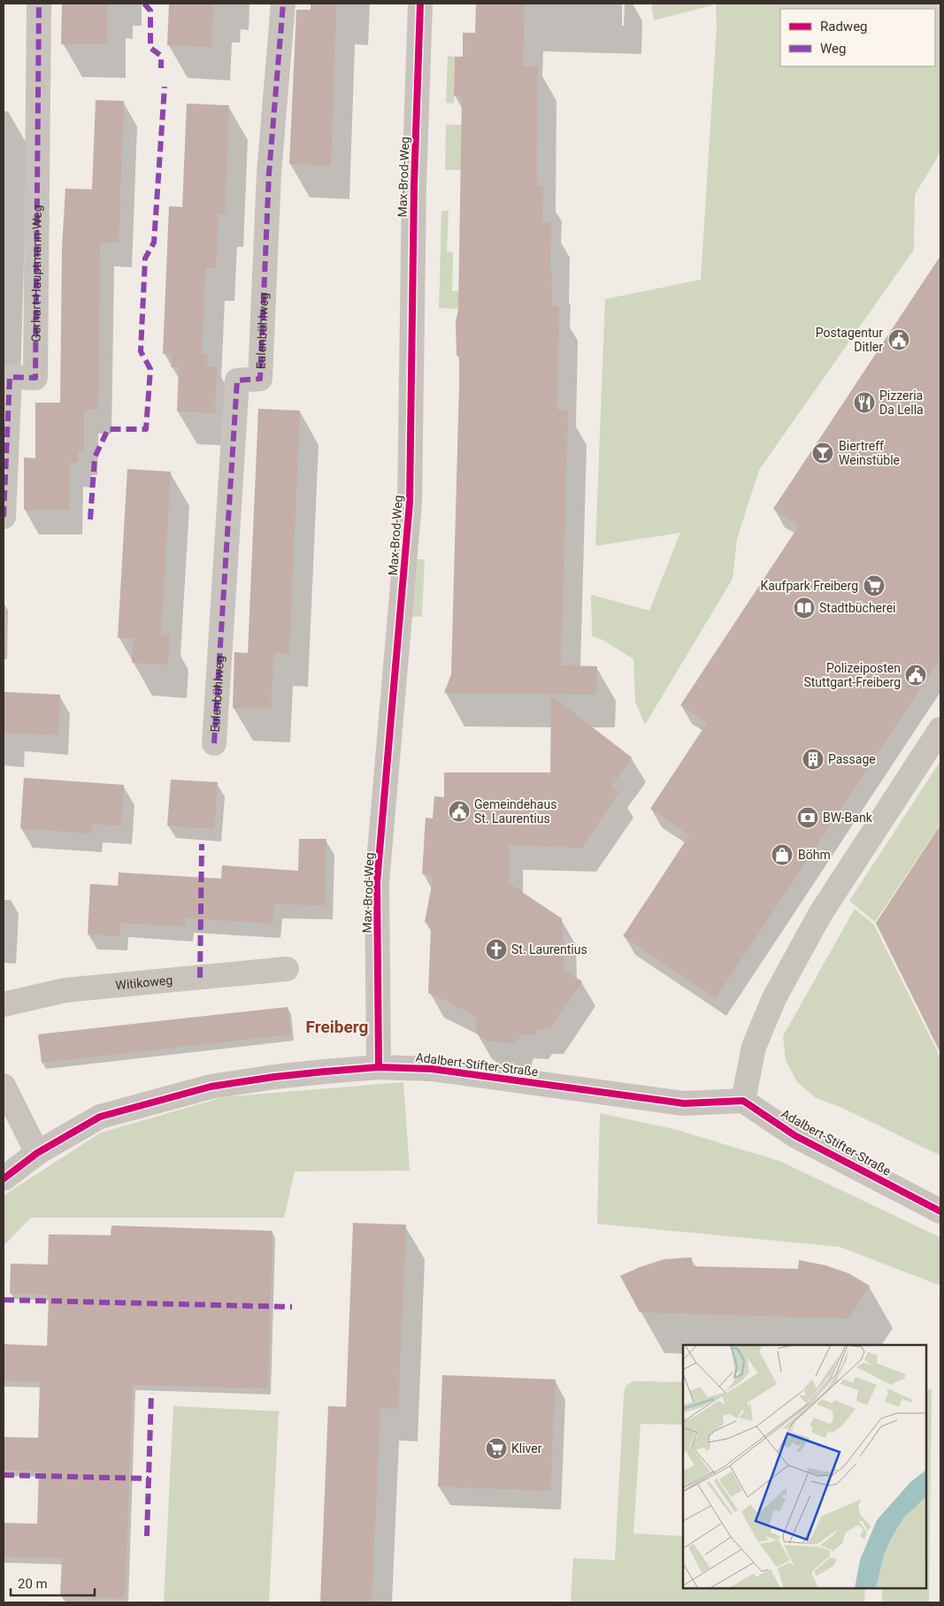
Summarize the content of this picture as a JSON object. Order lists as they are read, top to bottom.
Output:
{
  "streets": {
    "street": [
      "Max-Brod-Weg",
      "Gerhart-Hauptmann-Weg",
      "Eulenbühlweg",
      "Witikoweg",
      "Adalbert-Stifter-Straße"
    ]
  },
  "crossings": [
    ["Max-Brod-Weg", "Adalbert-Stifter-Straße"]
  ],
  "districts": ["Freiberg"],
  "places": {
    "public building": ["Postagentur Ditler", "Polizeiposten Stuttgart-Freiberg", "Gemeindehaus St. Laurentius"],
    "restaurant": ["Pizzeria Da Lella"],
    "bar": ["Biertreff Weinstüble"],
    "supermarket": ["Kaufpark Freiberg", "Kliver"],
    "library": ["Stadtbücherei"],
    "building": ["Passage"],
    "bank": ["BW-Bank"],
    "shop": ["Böhm"],
    "church": ["St. Laurentius"]
  },
  "legend": ["Radweg", "Weg"],
  "scale_bar": "20 m"
}
